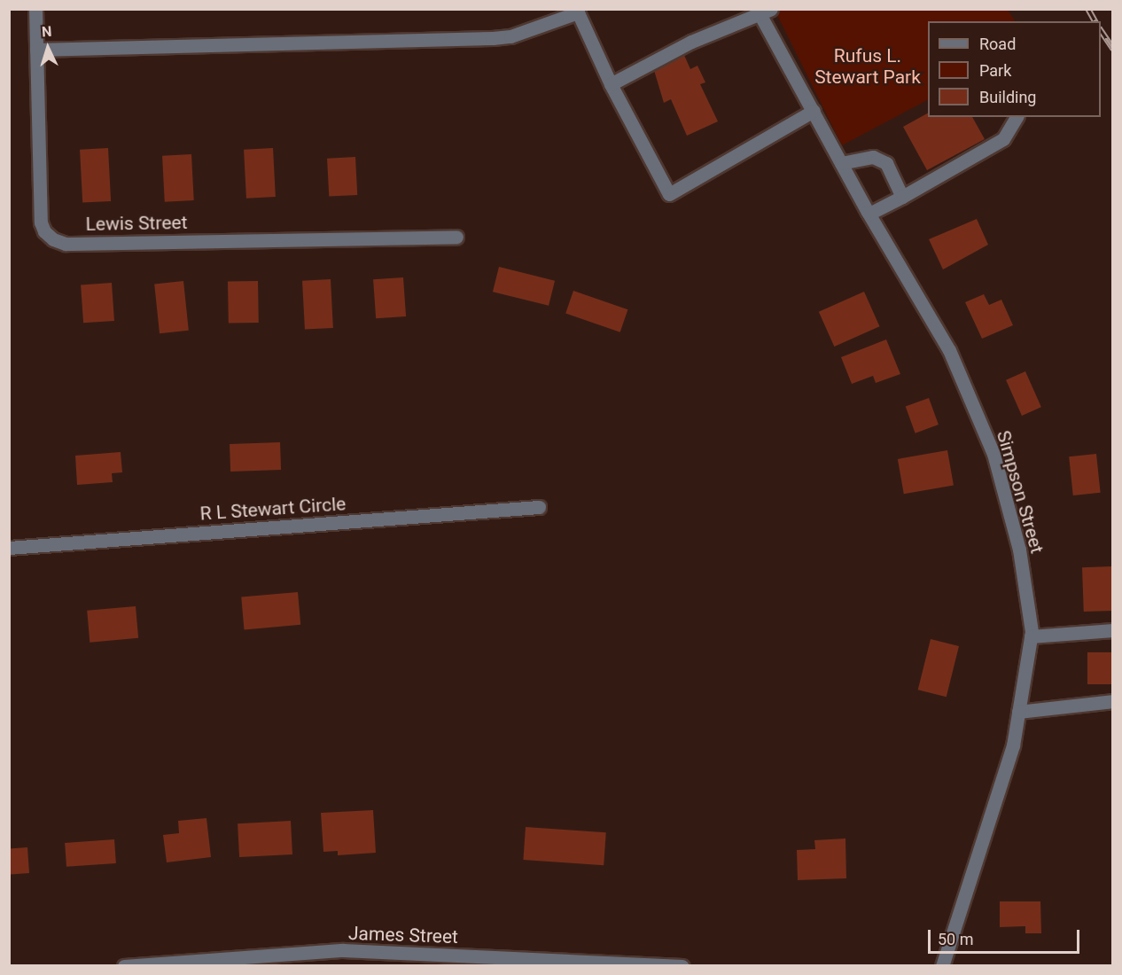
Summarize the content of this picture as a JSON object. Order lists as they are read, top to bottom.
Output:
{
  "streets": {
    "street": [
      "Lewis Street",
      "Simpson Street",
      "R L Stewart Circle",
      "James Street"
    ]
  },
  "parks": ["Rufus L. Stewart Park"],
  "legend": ["Road", "Park", "Building"],
  "scale_bar": "50 m",
  "north": "top"
}
